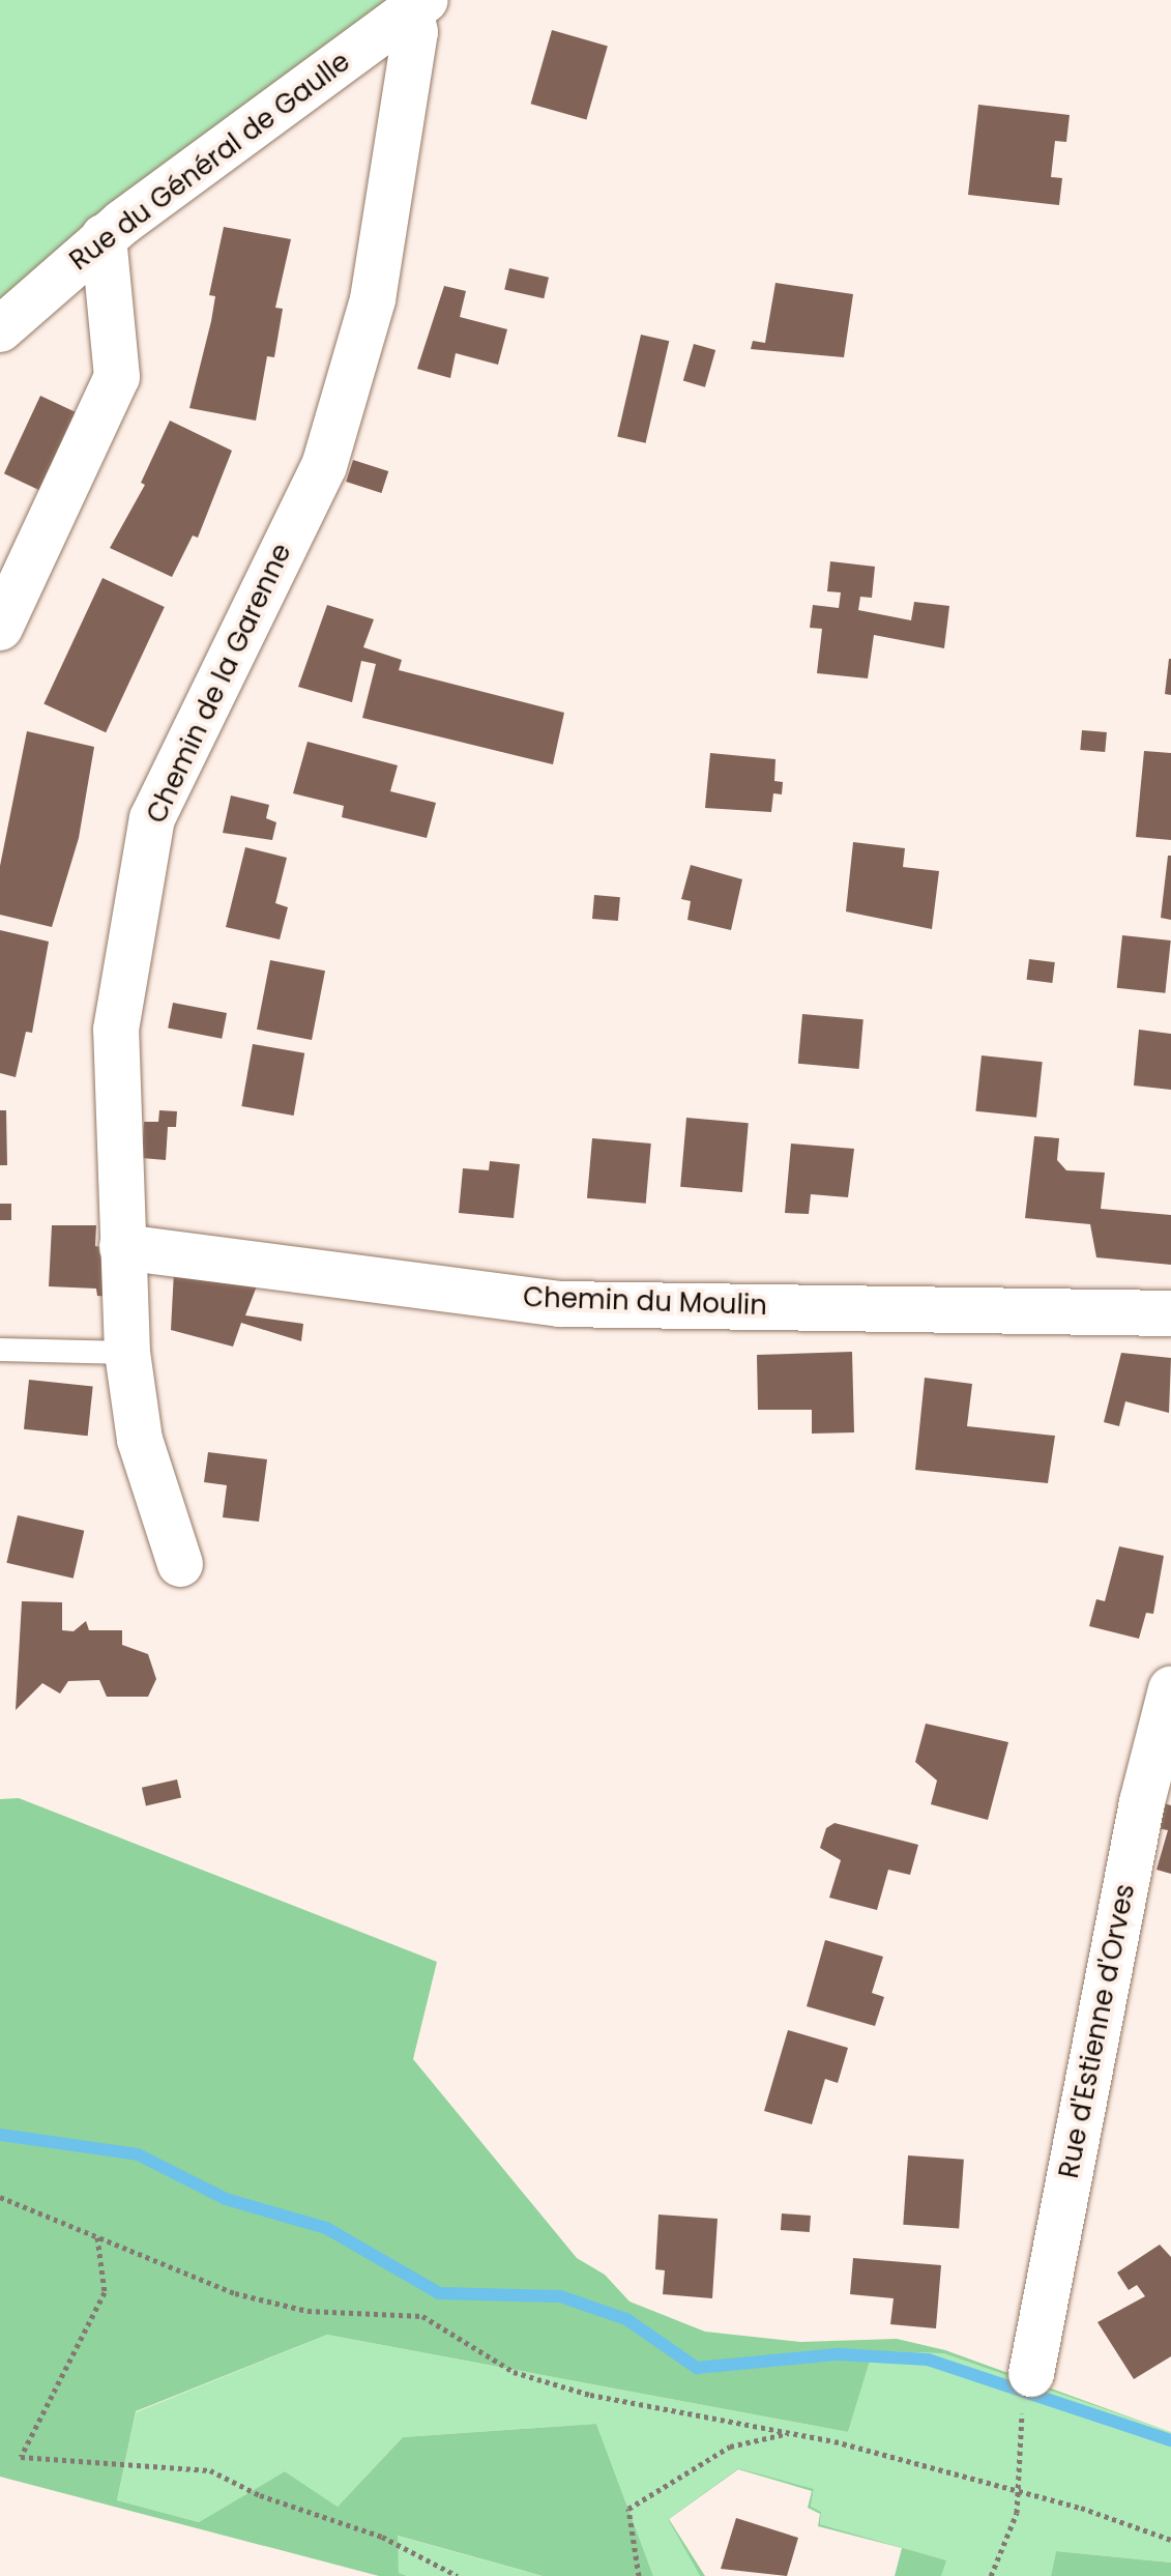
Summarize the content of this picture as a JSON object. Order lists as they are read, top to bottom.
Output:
{
  "streets": {
    "street": [
      "Rue du Général de Gaulle",
      "Chemin de la Garenne",
      "Chemin du Moulin",
      "Rue d'Estienne d'Orves"
    ]
  },
  "crossings": [
    ["Rue du Général de Gaulle", "Chemin de la Garenne"],
    ["Chemin de la Garenne", "Chemin du Moulin"]
  ]
}
